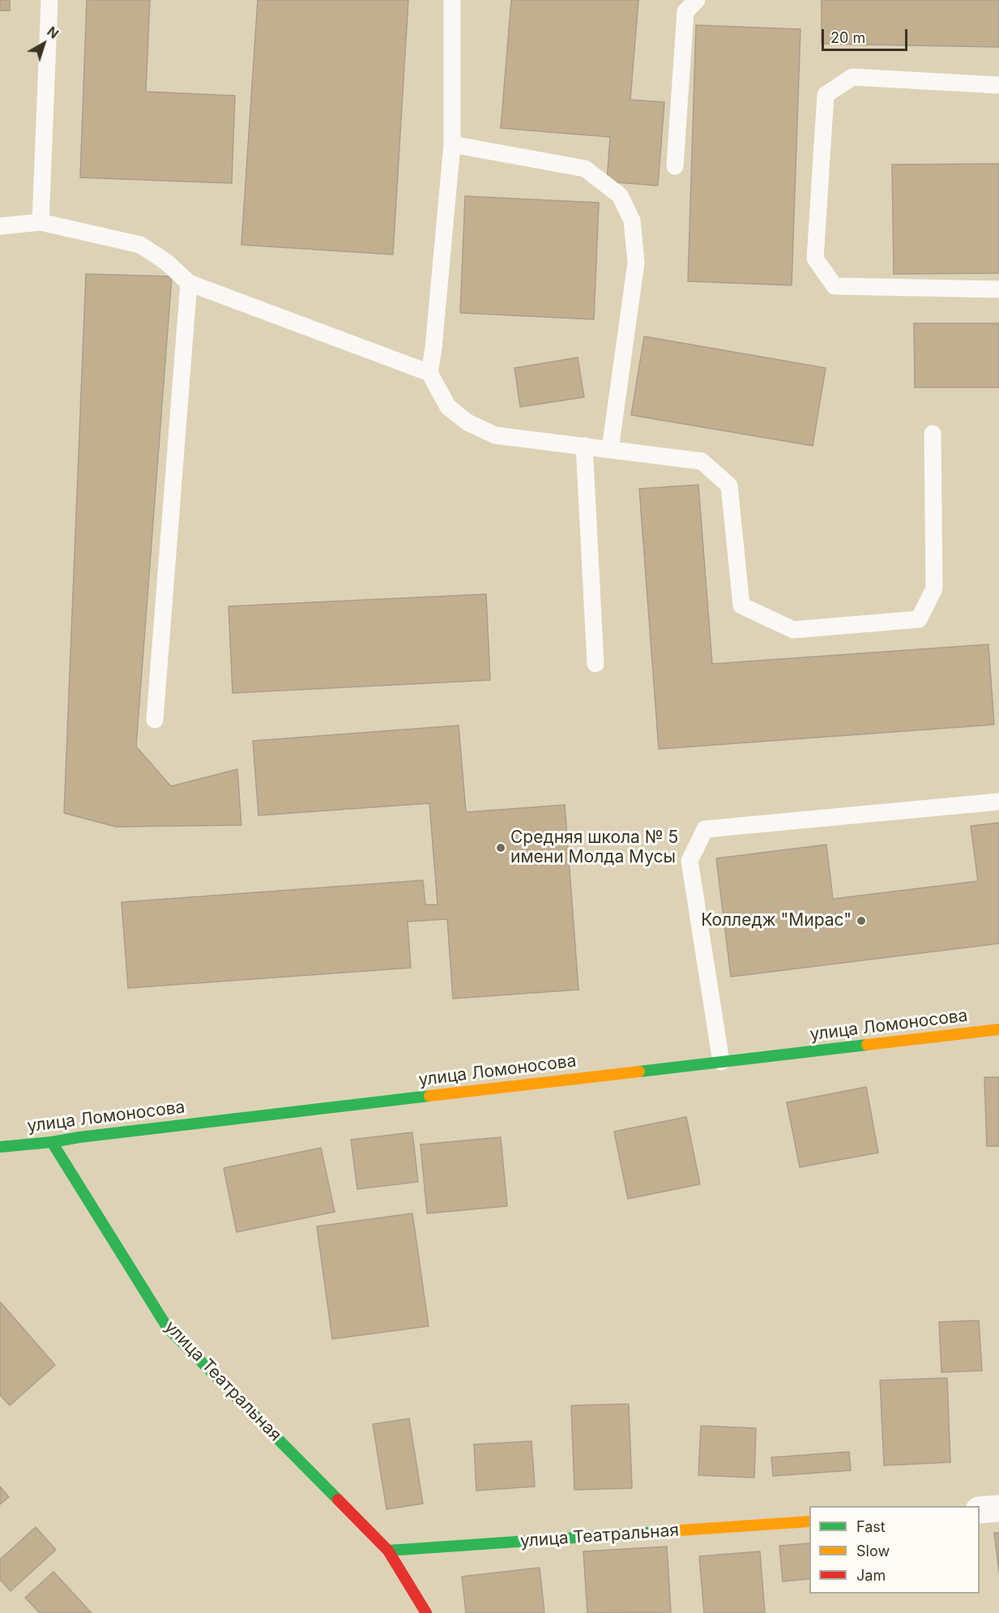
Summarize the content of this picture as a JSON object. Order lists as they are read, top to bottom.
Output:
{
  "streets": {
    "street": ["улица Ломоносова", "улица Театральная"]
  },
  "crossings": [
    ["улица Ломоносова", "улица Театральная"]
  ],
  "places": ["Средняя школа № 5 имени Молда Мусы", "Колледж \"Мирас\""],
  "legend": ["Fast", "Slow", "Jam"],
  "scale_bar": "20 m",
  "north": "top right"
}
